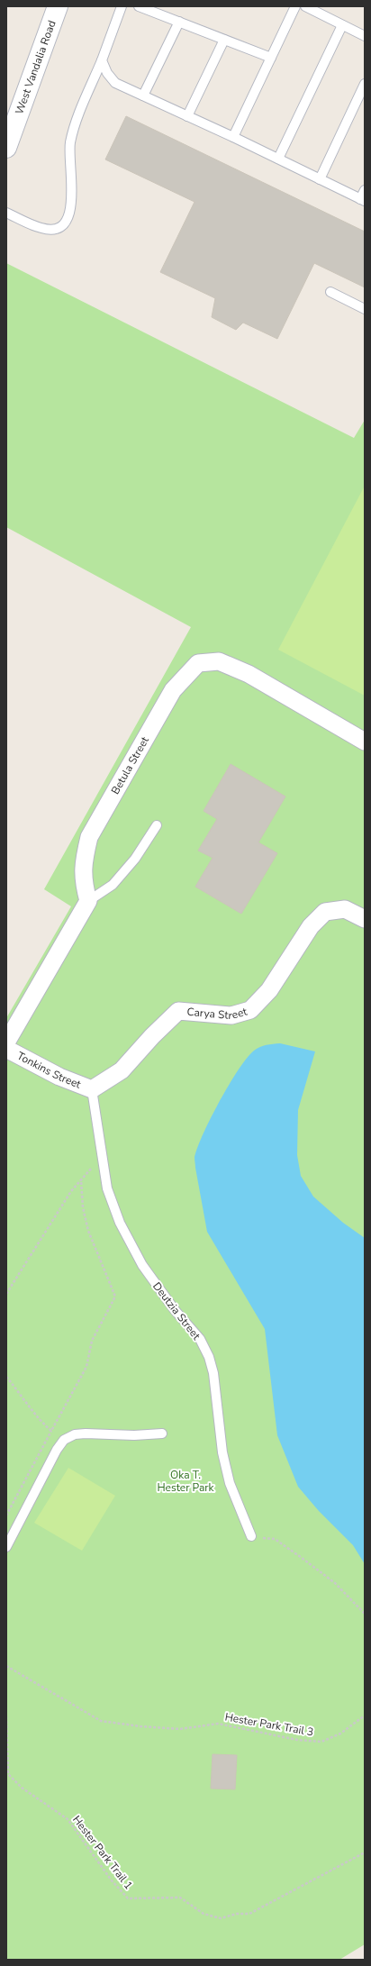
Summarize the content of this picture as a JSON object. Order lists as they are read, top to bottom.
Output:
{
  "streets": {
    "street": [
      "West Vandalia Road",
      "Betula Street",
      "Carya Street",
      "Tonkins Street"
    ],
    "lane": ["Deutzia Street"],
    "path": ["Hester Park Trail 3", "Hester Park Trail 1"]
  },
  "crossings": [
    ["Carya Street", "Tonkins Street"],
    ["Carya Street", "Deutzia Street"],
    ["Tonkins Street", "Deutzia Street"]
  ],
  "parks": ["Oka T. Hester Park"]
}
